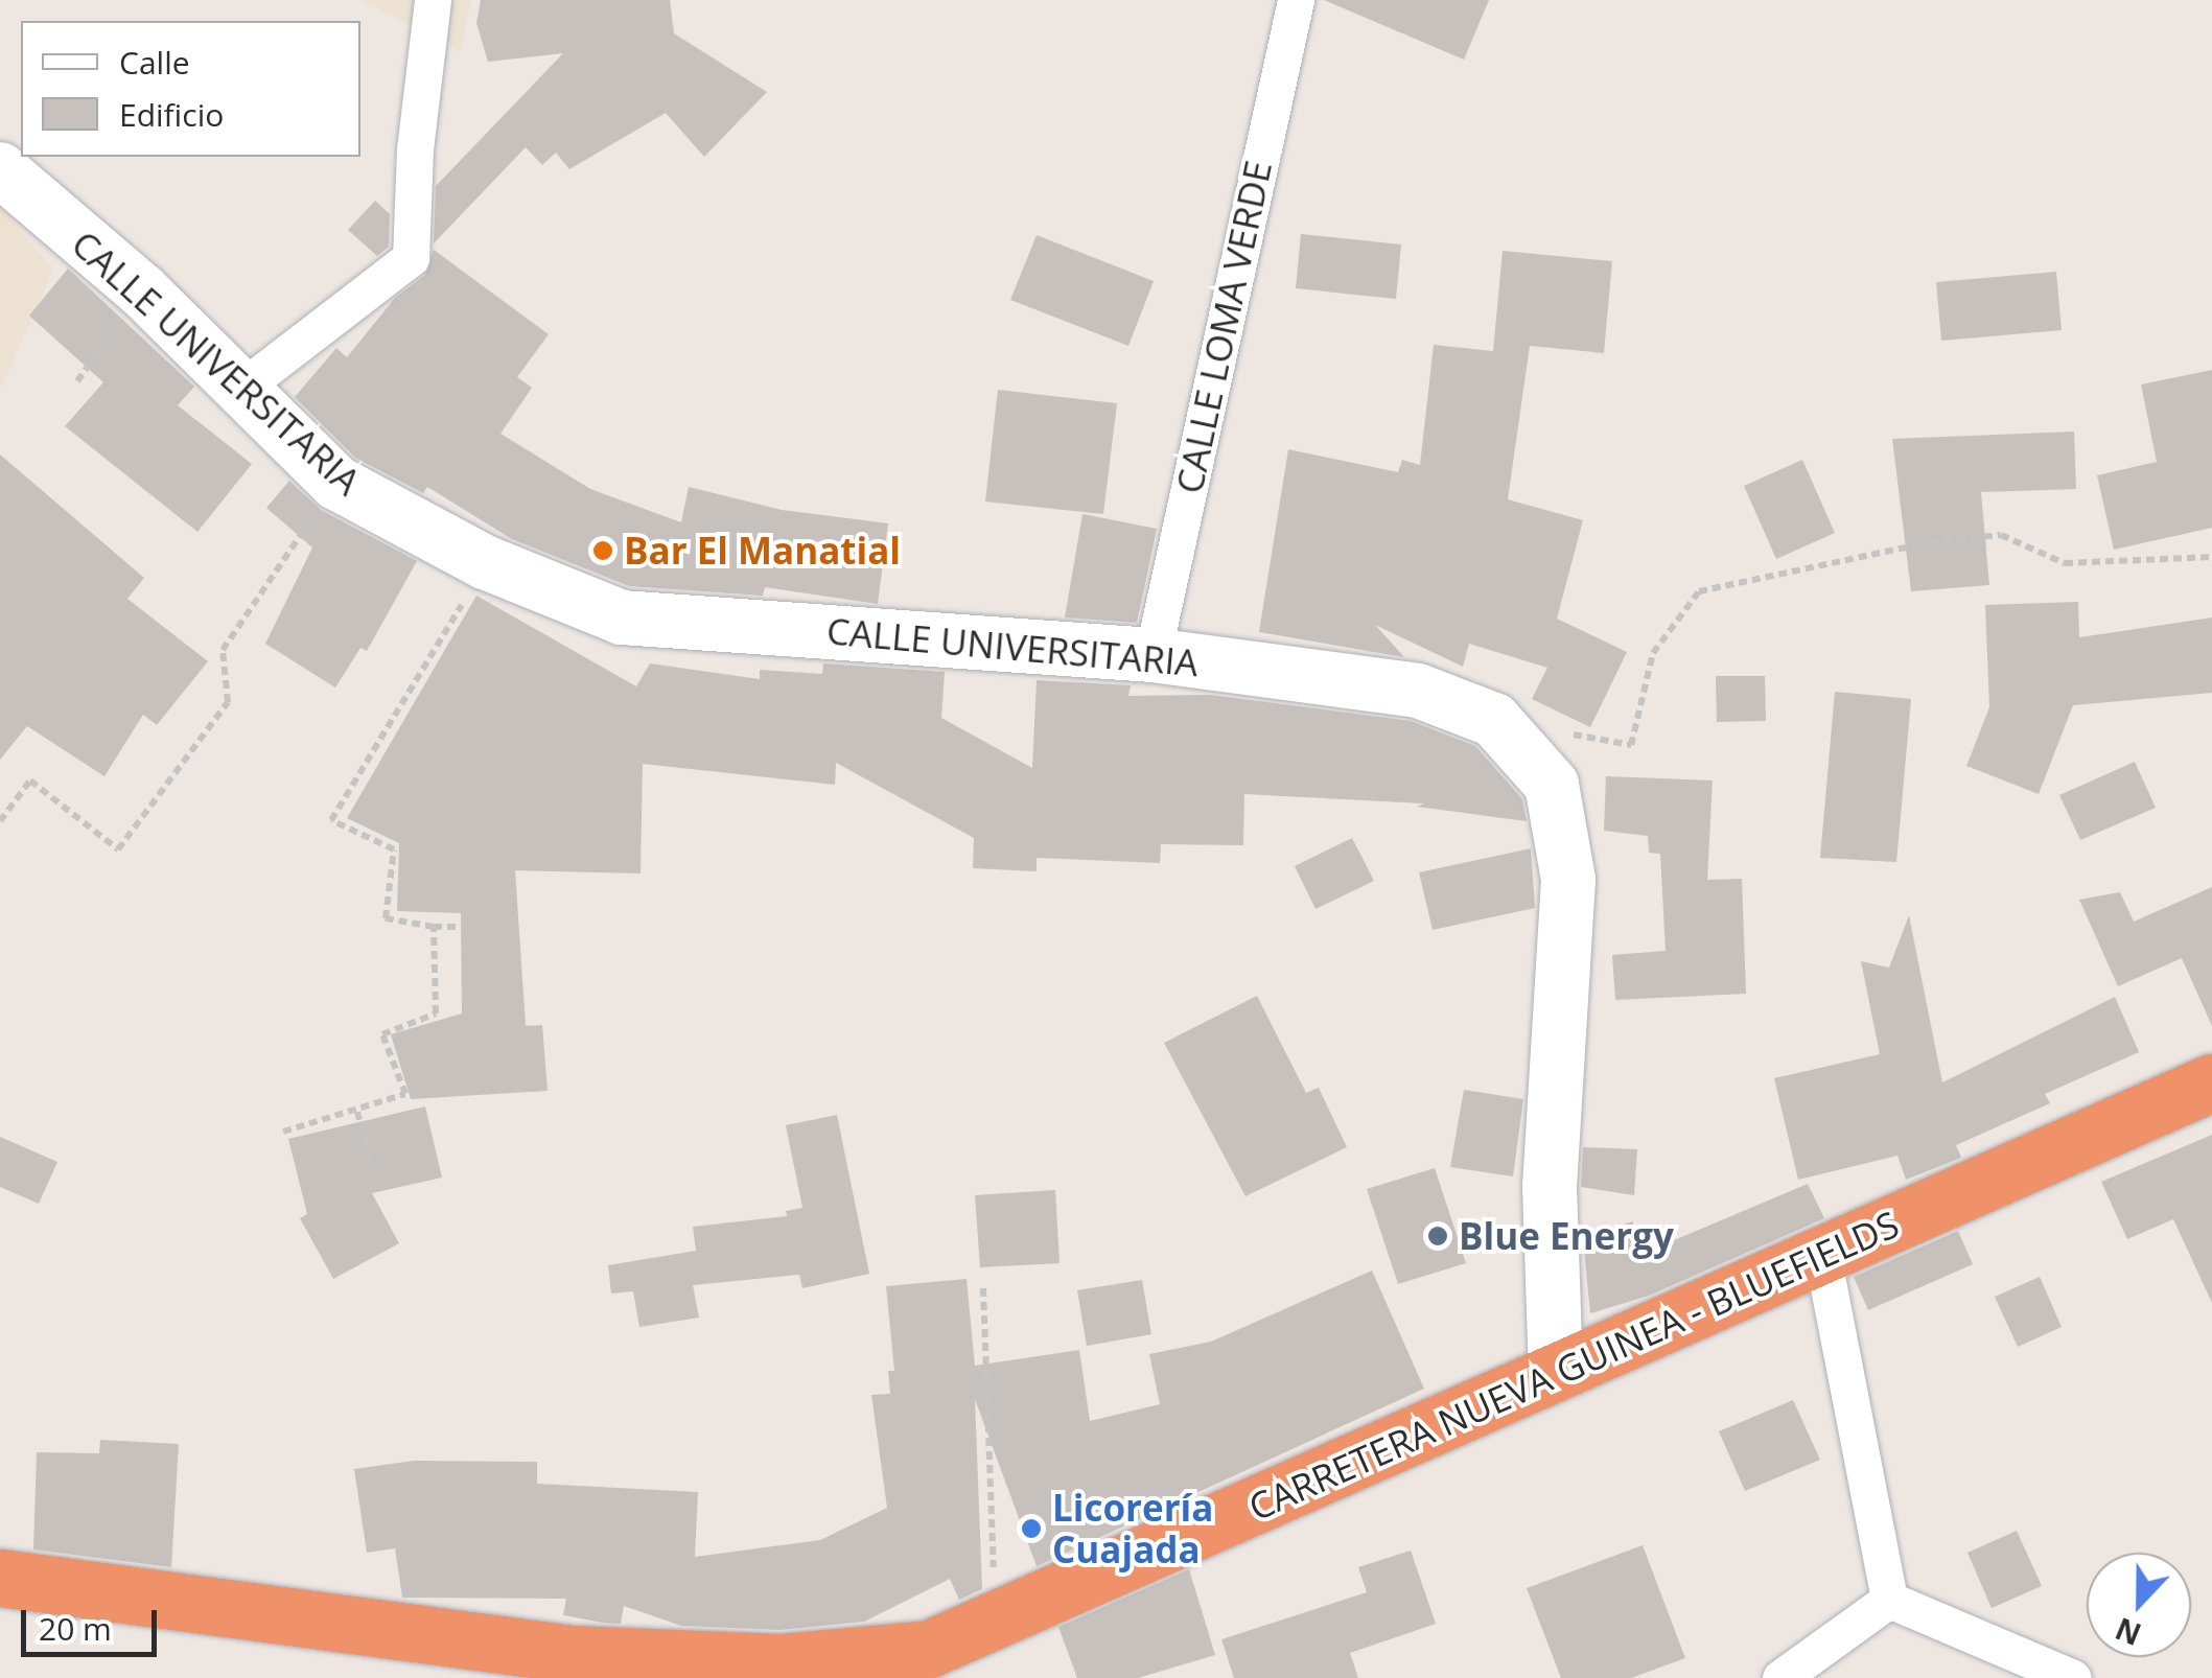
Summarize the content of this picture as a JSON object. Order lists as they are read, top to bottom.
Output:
{
  "streets": {
    "highway": ["CARRETERA NUEVA GUINEA - BLUEFIELDS"],
    "street": ["CALLE LOMA VERDE", "CALLE UNIVERSITARIA"]
  },
  "crossings": [
    ["CALLE LOMA VERDE", "CALLE UNIVERSITARIA"],
    ["CALLE UNIVERSITARIA", "CARRETERA NUEVA GUINEA - BLUEFIELDS"]
  ],
  "places": ["Bar El Manatial", "Blue Energy", "Licorería Cuajada"],
  "legend": ["Calle", "Edificio"],
  "scale_bar": "20 m",
  "north": "bottom"
}
